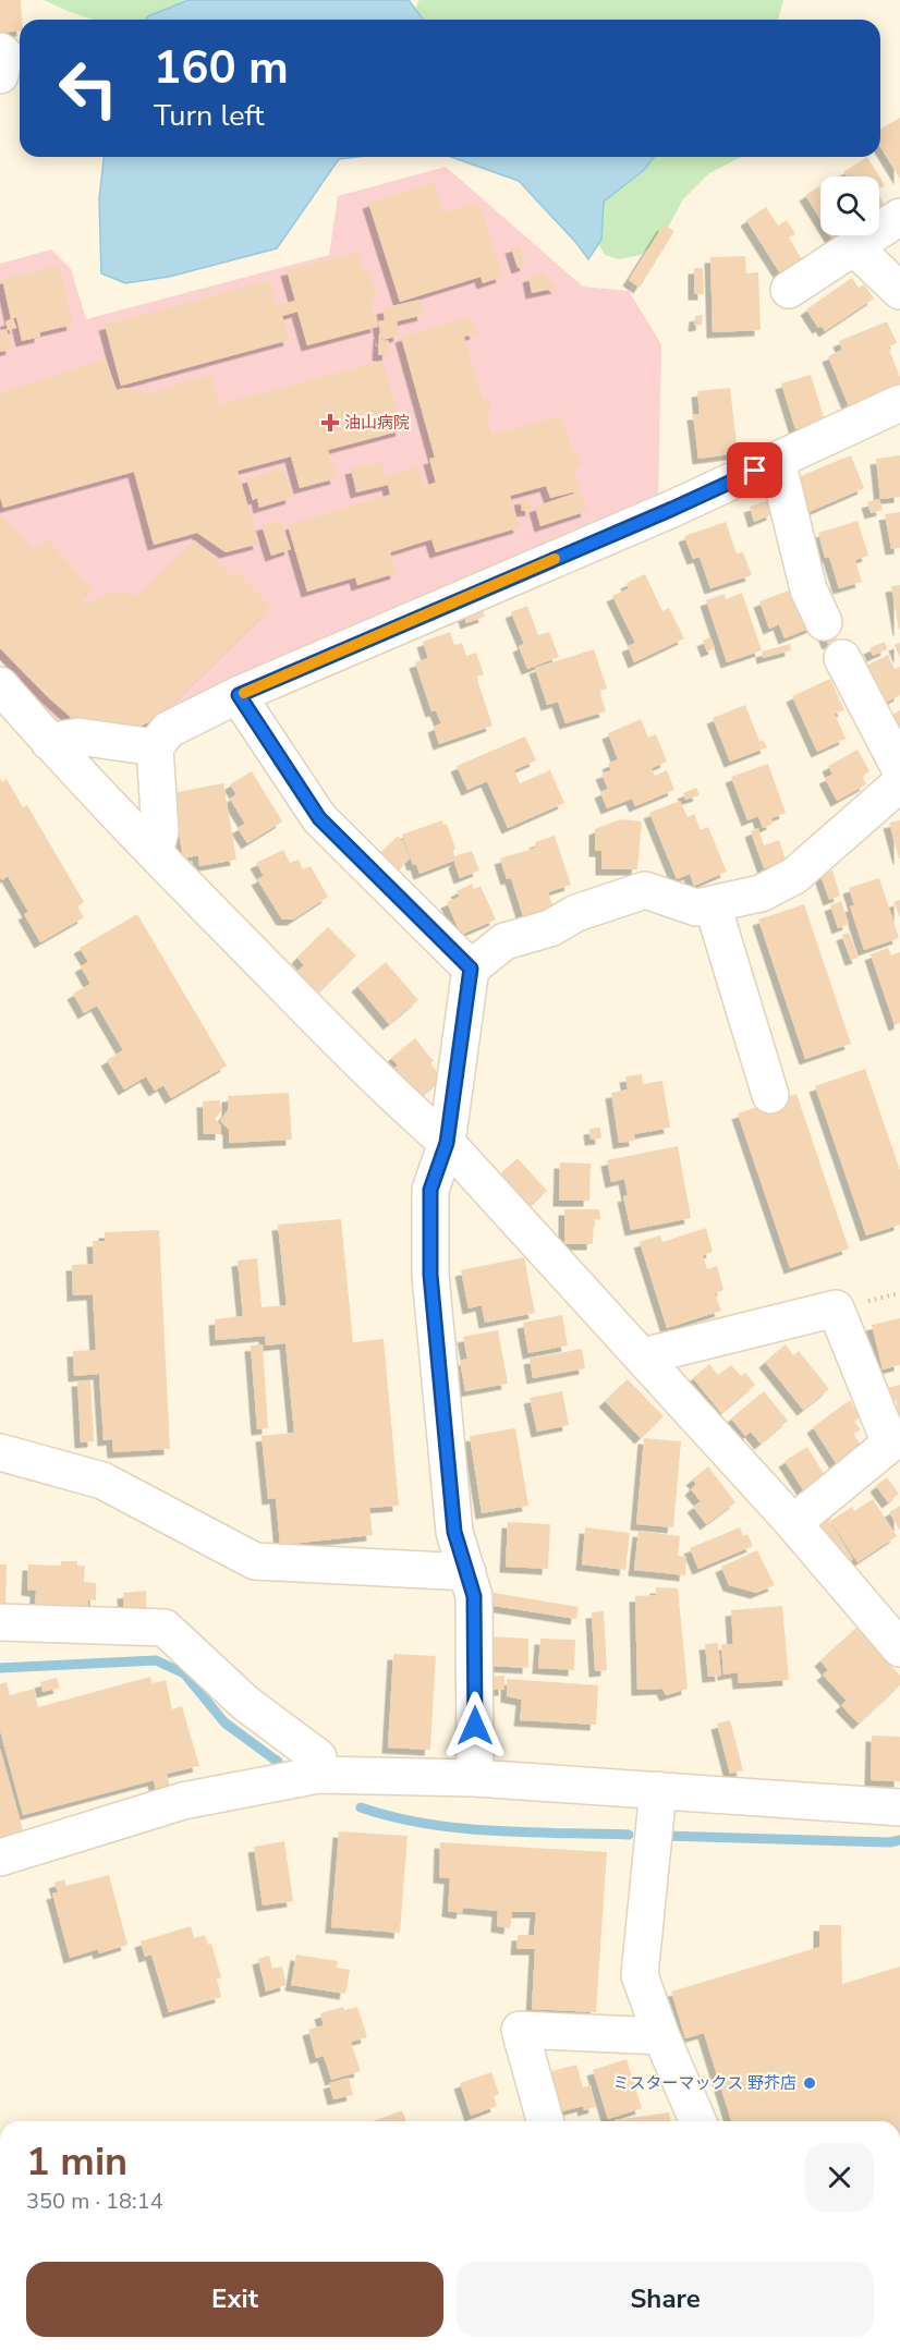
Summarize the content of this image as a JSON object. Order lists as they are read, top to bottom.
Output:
{
  "places": {
    "health": ["油山病院"],
    "other": ["ミスターマックス 野芥店"]
  },
  "page": {
    "turn": ["160 m", "Turn left"],
    "heading": ["1 min", "350 m · 18:14"],
    "buttons": ["Exit", "Share"]
  }
}
